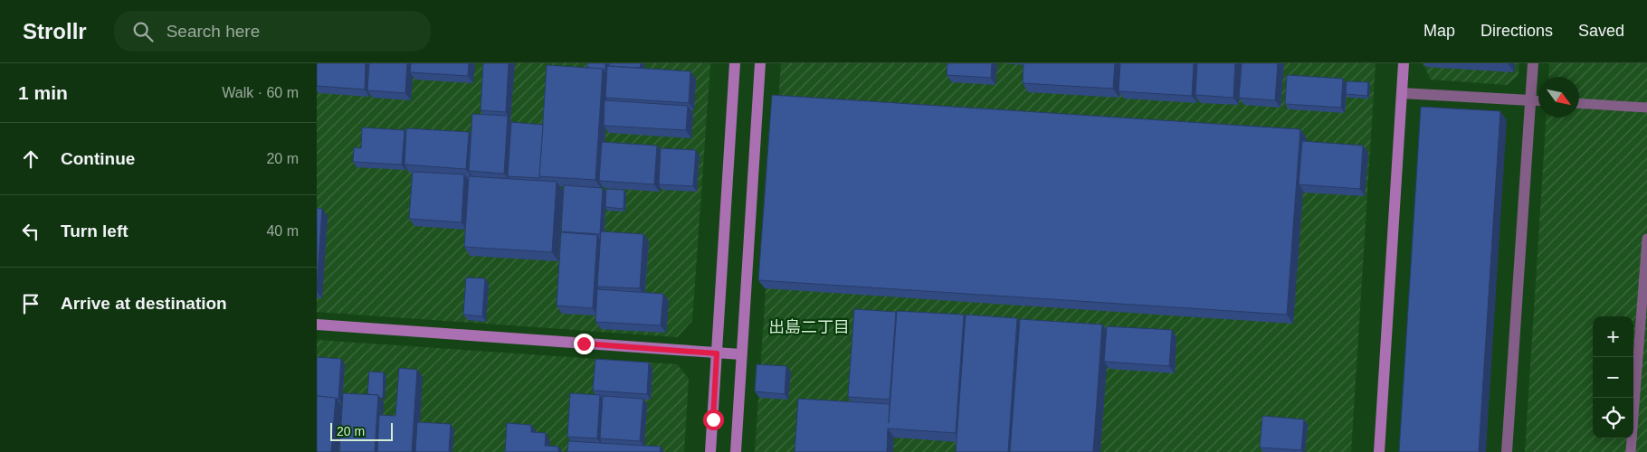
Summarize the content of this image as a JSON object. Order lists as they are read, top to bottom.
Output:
{
  "districts": ["出島二丁目"],
  "scale_bar": "20 m",
  "north": "bottom right",
  "page": {
    "header": "Strollr",
    "search": "Search here",
    "nav": ["Map", "Directions", "Saved"],
    "heading": ["1 min", "Walk · 60 m"],
    "list": [
      ["Continue", "20 m"],
      ["Turn left", "40 m"],
      "Arrive at destination"
    ],
    "map_buttons": ["+", "−"],
    "scale": "20 m"
  }
}
